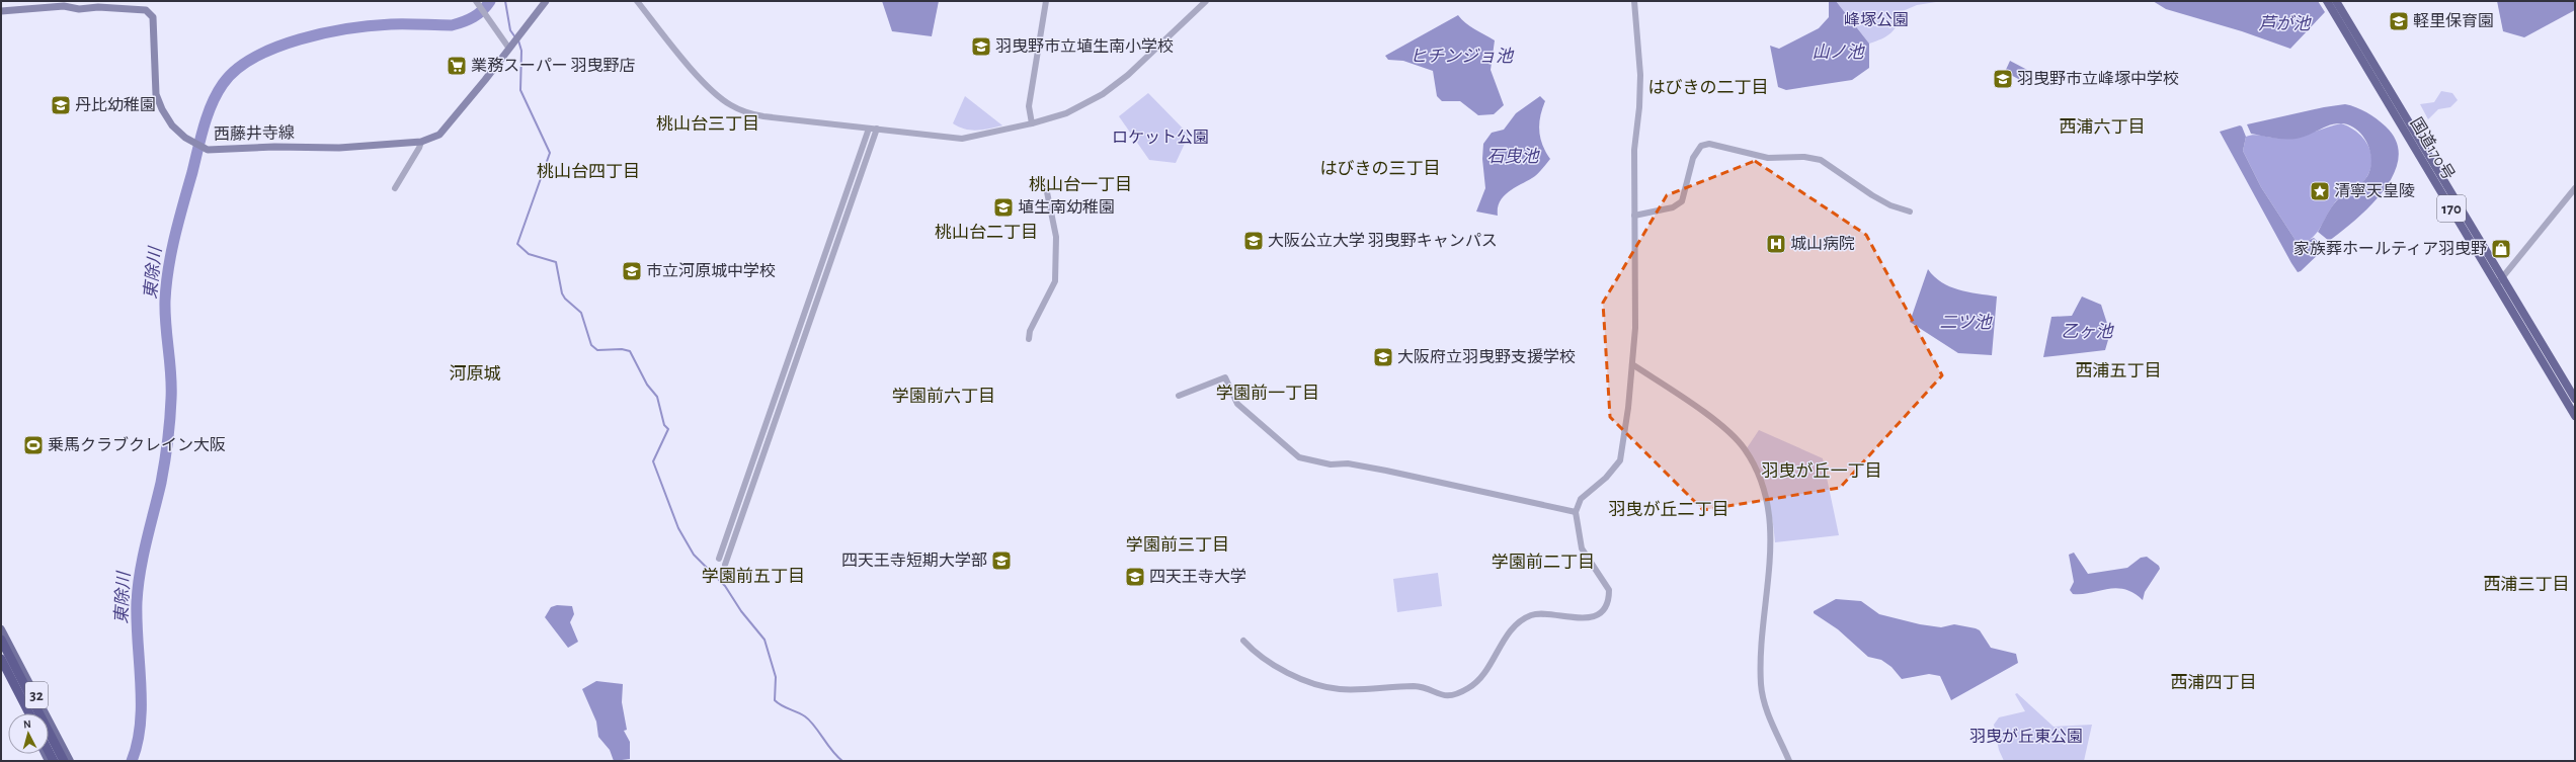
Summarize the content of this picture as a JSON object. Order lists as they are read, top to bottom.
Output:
{
  "streets": {
    "highway": ["国道170号", "170"],
    "main road": ["西藤井寺線", "32"]
  },
  "districts": [
    "はびきの二丁目",
    "桃山台三丁目",
    "西浦六丁目",
    "はびきの三丁目",
    "桃山台四丁目",
    "桃山台一丁目",
    "桃山台二丁目",
    "西浦五丁目",
    "河原城",
    "学園前一丁目",
    "学園前六丁目",
    "羽曳が丘一丁目",
    "羽曳が丘二丁目",
    "学園前三丁目",
    "学園前二丁目",
    "学園前五丁目",
    "西浦三丁目",
    "西浦四丁目"
  ],
  "water": [
    "芦が池",
    "山ノ池",
    "ヒチンジョ池",
    "石曳池",
    "東除川",
    "二ツ池",
    "乙ヶ池"
  ],
  "parks": ["峰塚公園", "ロケット公園", "羽曳が丘東公園"],
  "places": {
    "school or university": [
      "軽里保育園",
      "羽曳野市立埴生南小学校",
      "羽曳野市立峰塚中学校",
      "丹比幼稚園",
      "埴生南幼稚園",
      "大阪公立大学 羽曳野キャンパス",
      "市立河原城中学校",
      "大阪府立羽曳野支援学校",
      "四天王寺短期大学部",
      "四天王寺大学"
    ],
    "supermarket": ["業務スーパー 羽曳野店"],
    "place": ["清寧天皇陵"],
    "hospital": ["城山病院"],
    "shop": ["家族葬ホールティア羽曳野"],
    "sports": ["乗馬クラブクレイン大阪"]
  },
  "north": "top"
}
